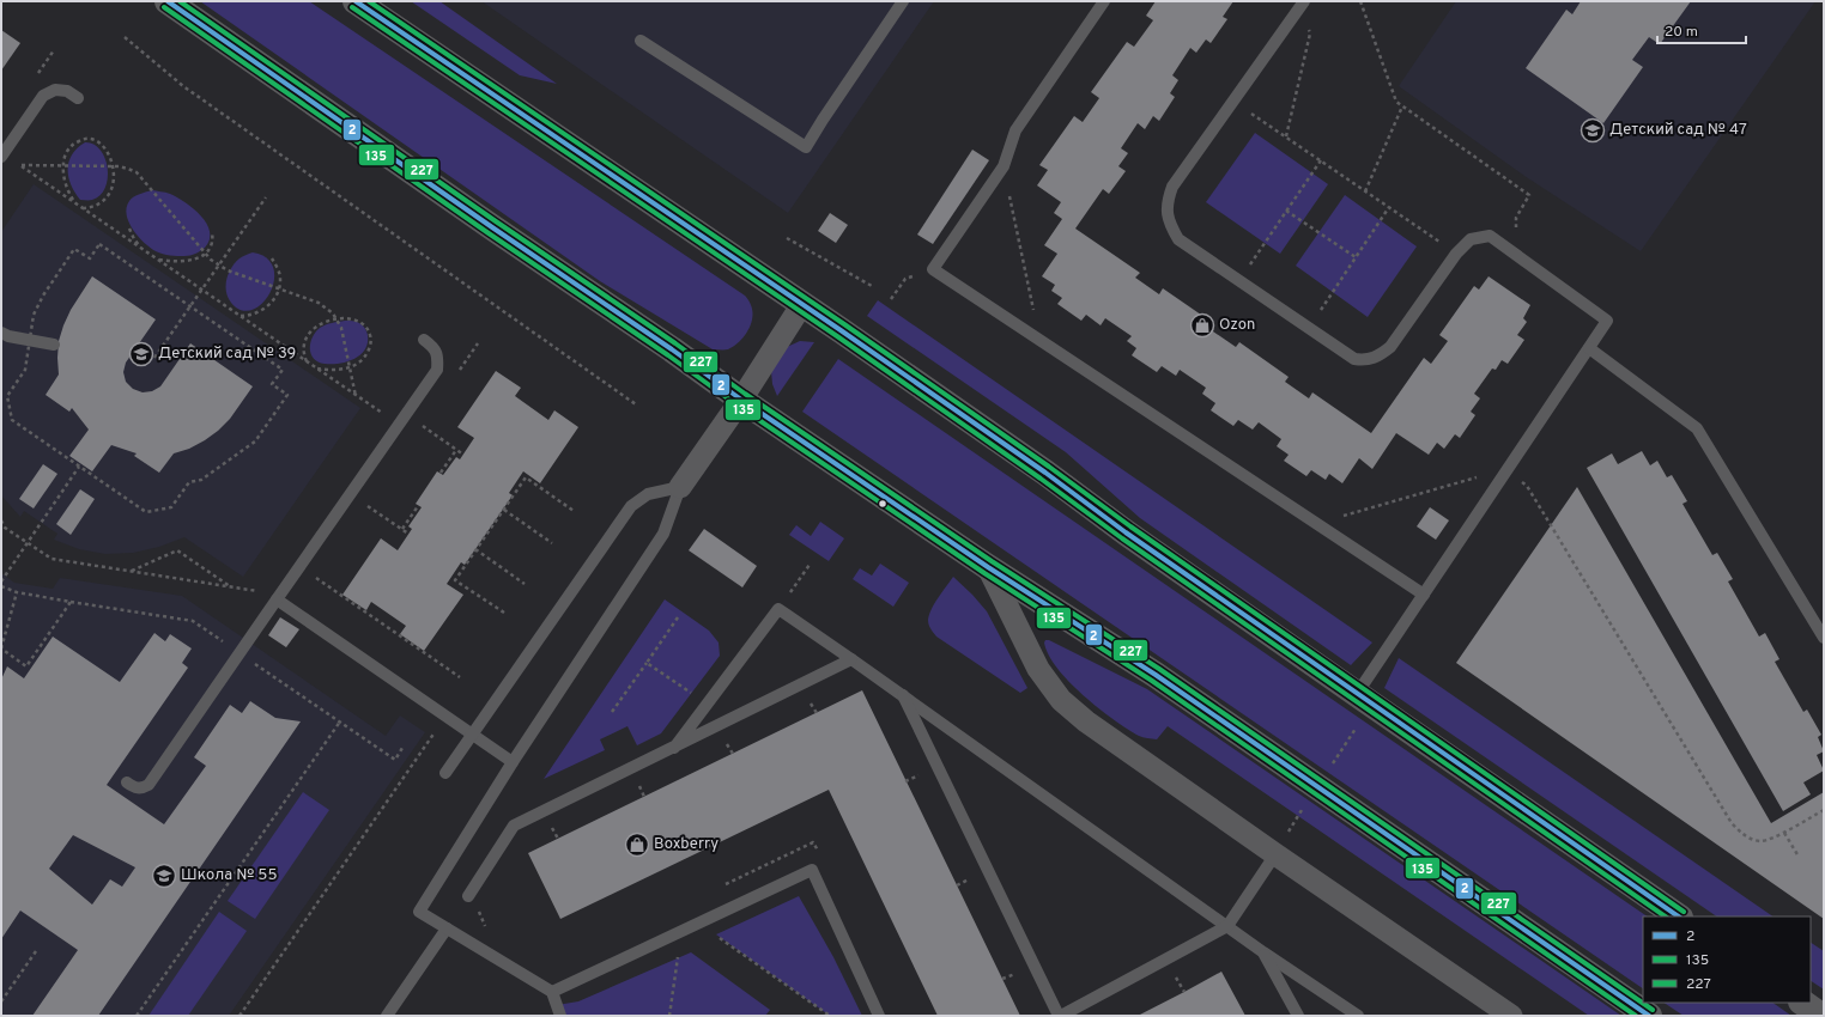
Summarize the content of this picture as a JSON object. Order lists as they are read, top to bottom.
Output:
{
  "places": {
    "school or university": ["Детский сад № 47", "Детский сад № 39", "Школа № 55"],
    "shop": ["Ozon", "Boxberry"]
  },
  "lines": ["transit line 2", "transit line 227", "transit line 135"],
  "legend": ["2", "135", "227"],
  "scale_bar": "20 m"
}
